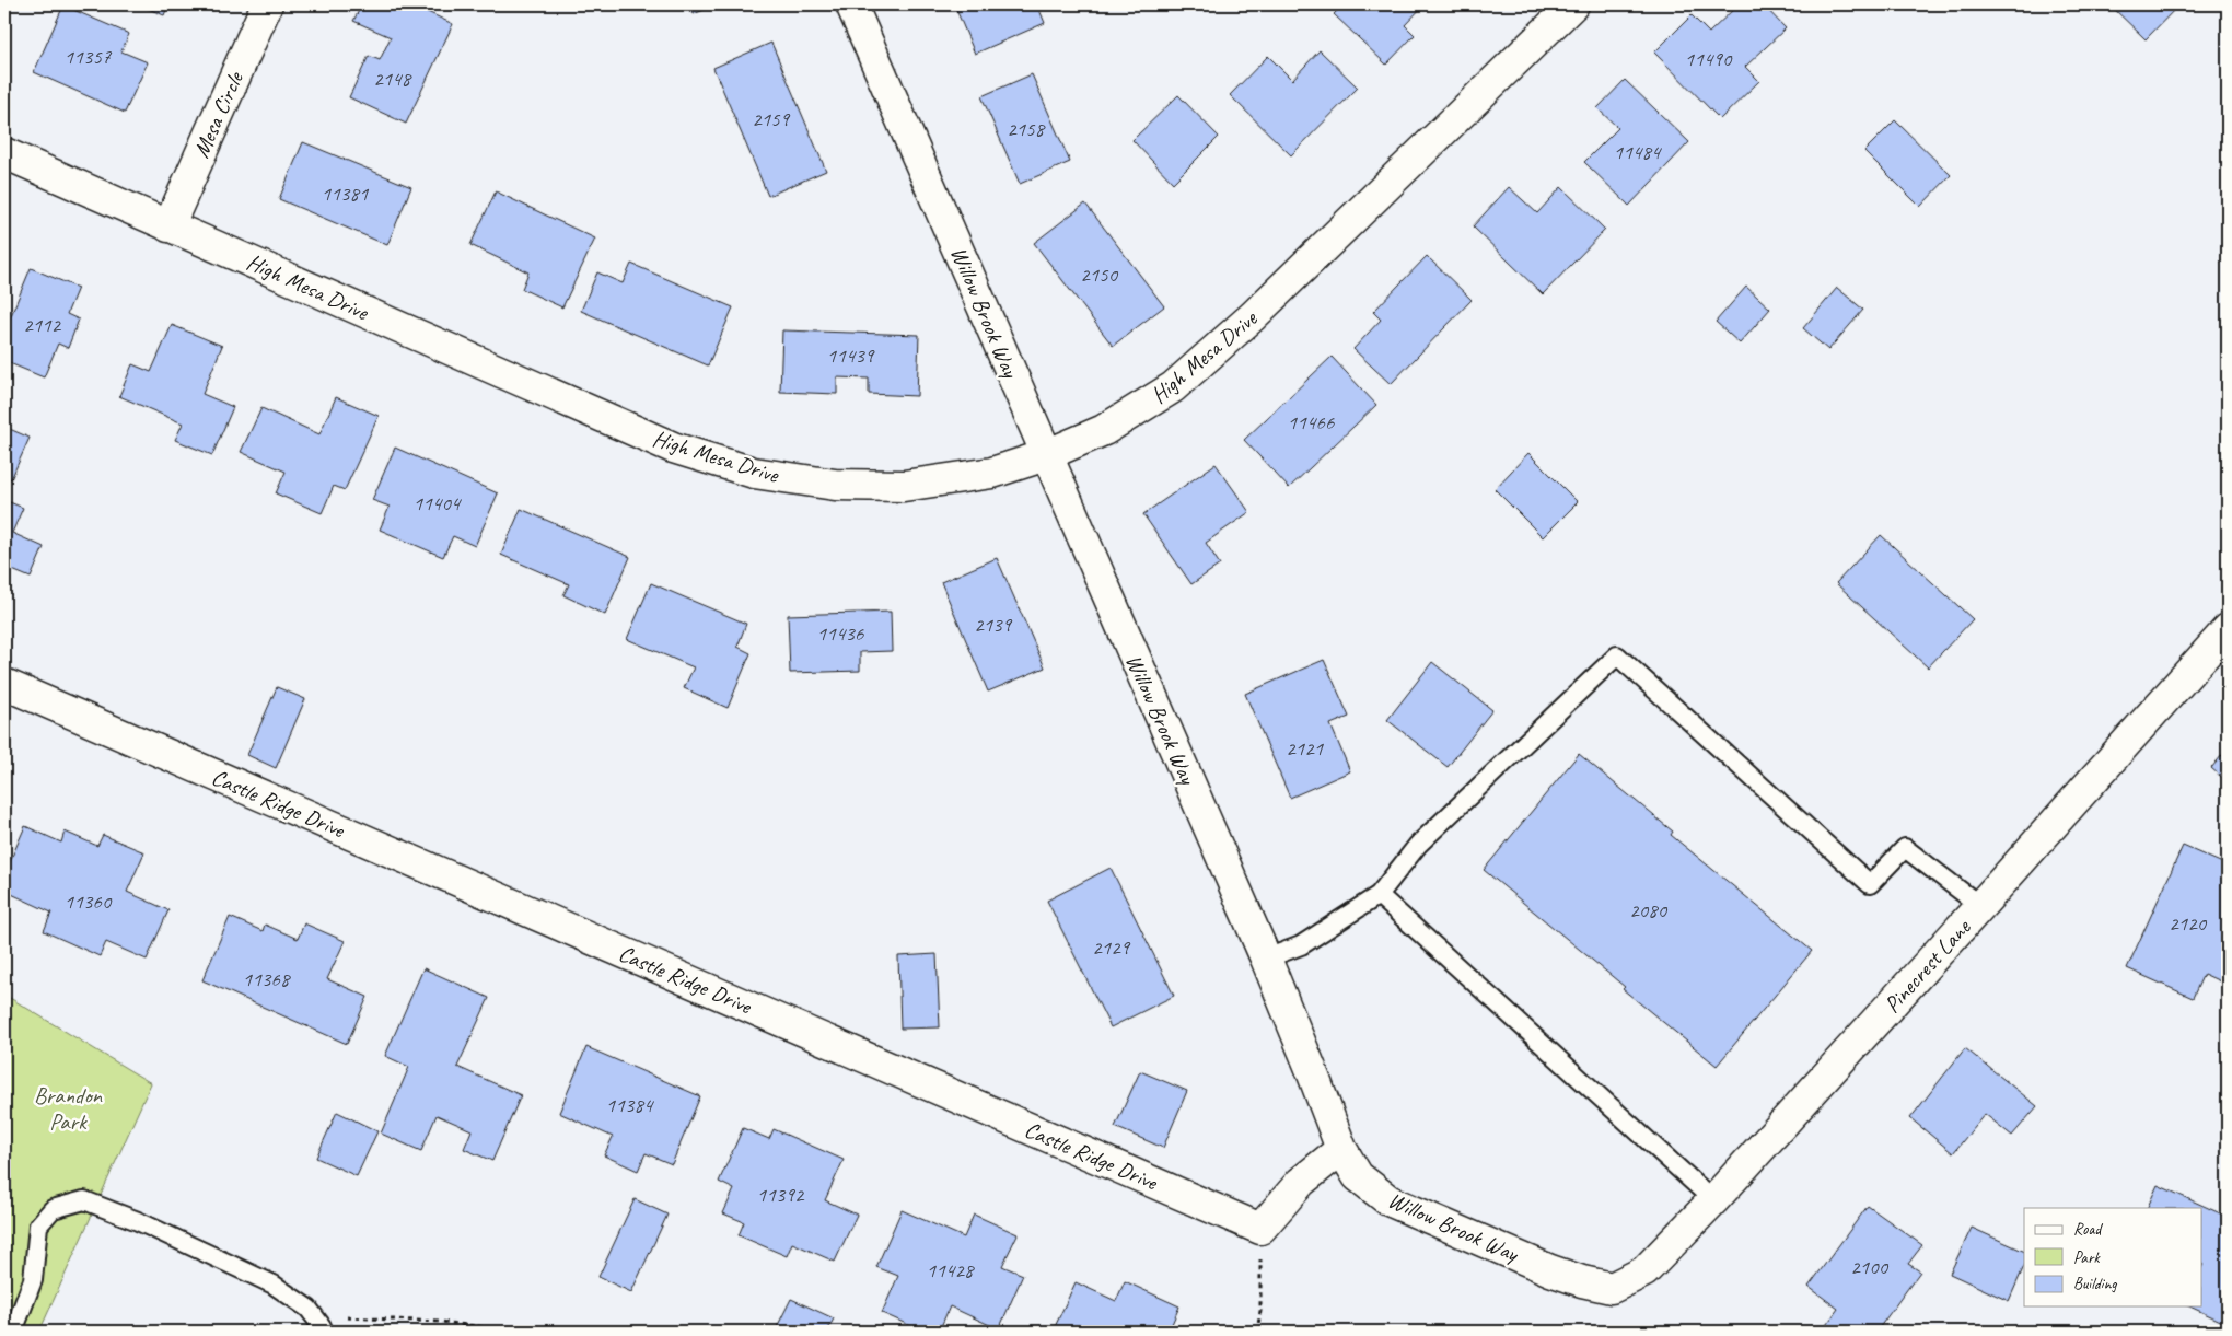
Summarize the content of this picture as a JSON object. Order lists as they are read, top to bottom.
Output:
{
  "streets": {
    "street": [
      "Mesa Circle",
      "High Mesa Drive",
      "Willow Brook Way",
      "Castle Ridge Drive",
      "Pinecrest Lane"
    ]
  },
  "crossings": [
    ["Mesa Circle", "High Mesa Drive"],
    ["High Mesa Drive", "Willow Brook Way"],
    ["Willow Brook Way", "Pinecrest Lane"]
  ],
  "parks": ["Brandon Park"],
  "house_numbers": [
    "11357",
    "11490",
    "2148",
    "2159",
    "2158",
    "11484",
    "11381",
    "2150",
    "2112",
    "11439",
    "11466",
    "11404",
    "2139",
    "11436",
    "2121",
    "11360",
    "2080",
    "2120",
    "2129",
    "11368",
    "11384",
    "11392",
    "2100",
    "11428"
  ],
  "legend": ["Road", "Park", "Building"]
}
